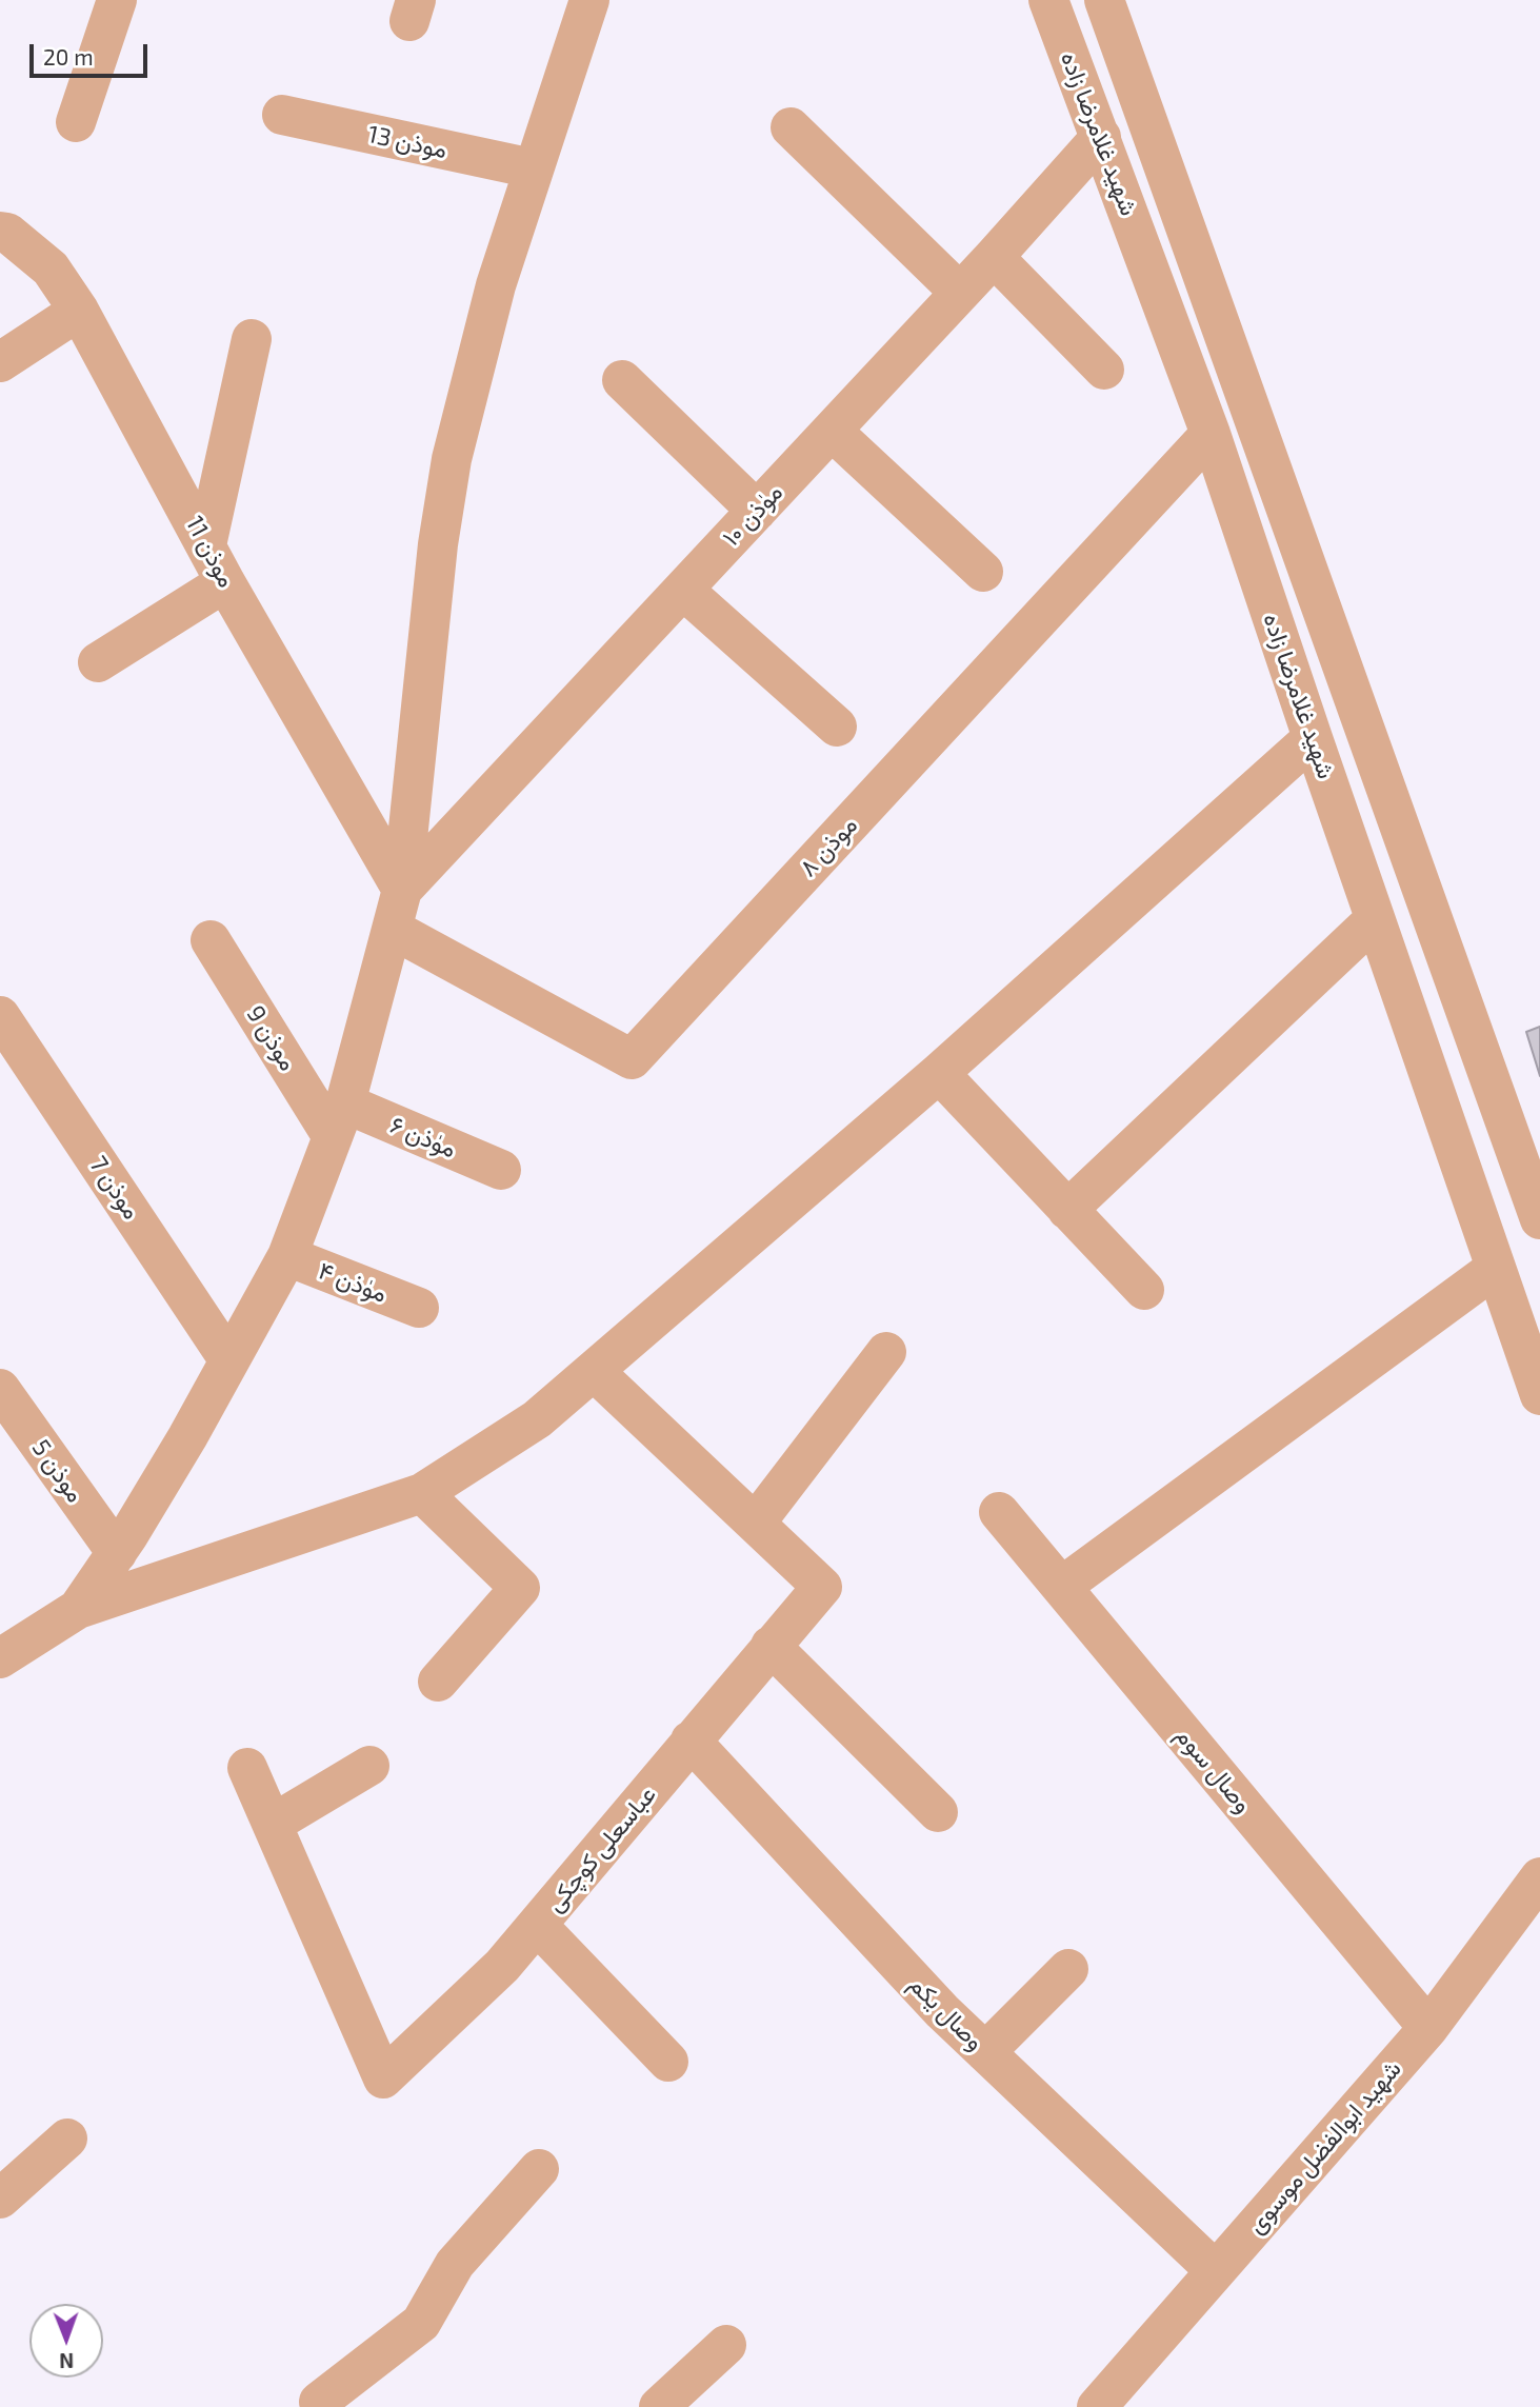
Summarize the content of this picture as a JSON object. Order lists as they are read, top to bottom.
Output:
{
  "streets": {
    "street": [
      "شهید غلامرضا زاده",
      "موذن 13",
      "موٰذن ۱۰",
      "موذن 11",
      "موذن ۸",
      "موذن 9",
      "موٰذن ۶",
      "موذن 7",
      "موٰذن ۴",
      "موذن 5",
      "وصال سوم",
      "عباسعلی کوچکی",
      "وصال یکم",
      "شهید ابوالفضل موسوی"
    ]
  },
  "crossings": [
    ["شهید غلامرضا زاده", "موٰذن ۱۰"],
    ["شهید غلامرضا زاده", "موذن ۸"],
    ["موٰذن ۱۰", "موذن 11"],
    ["موذن 9", "موٰذن ۶"],
    ["وصال سوم", "شهید ابوالفضل موسوی"],
    ["عباسعلی کوچکی", "وصال یکم"],
    ["وصال یکم", "شهید ابوالفضل موسوی"]
  ],
  "scale_bar": "20 m",
  "north": "bottom"
}
